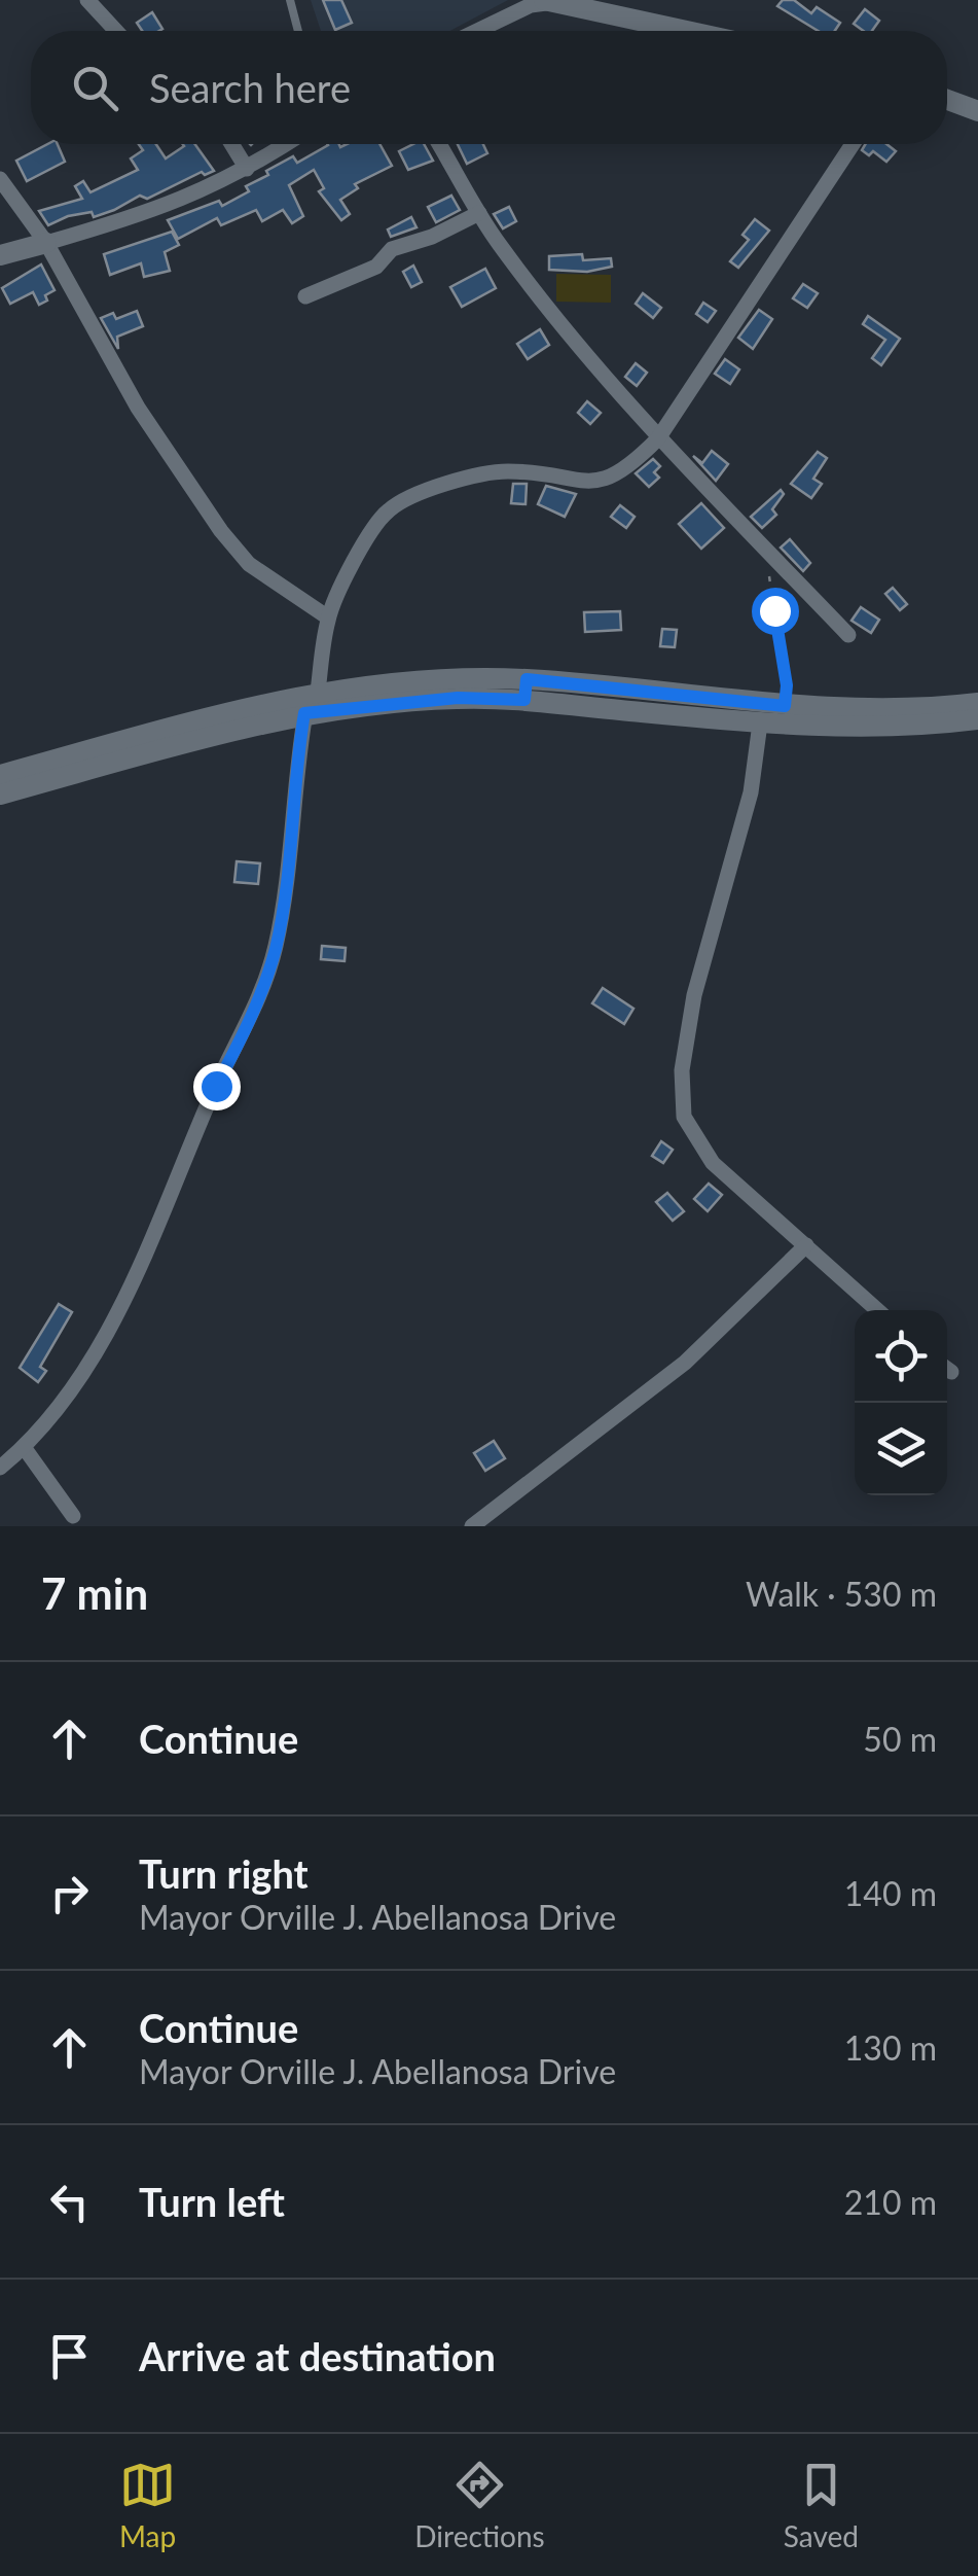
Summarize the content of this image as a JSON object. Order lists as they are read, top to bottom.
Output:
{
  "page": {
    "search": "Search here",
    "heading": ["7 min", "Walk · 530 m"],
    "list": [
      ["Continue", "50 m"],
      ["Turn right", "Mayor Orville J. Abellanosa Drive", "140 m"],
      ["Continue", "Mayor Orville J. Abellanosa Drive", "130 m"],
      ["Turn left", "210 m"],
      "Arrive at destination"
    ],
    "nav": ["Map", "Directions", "Saved"]
  }
}
